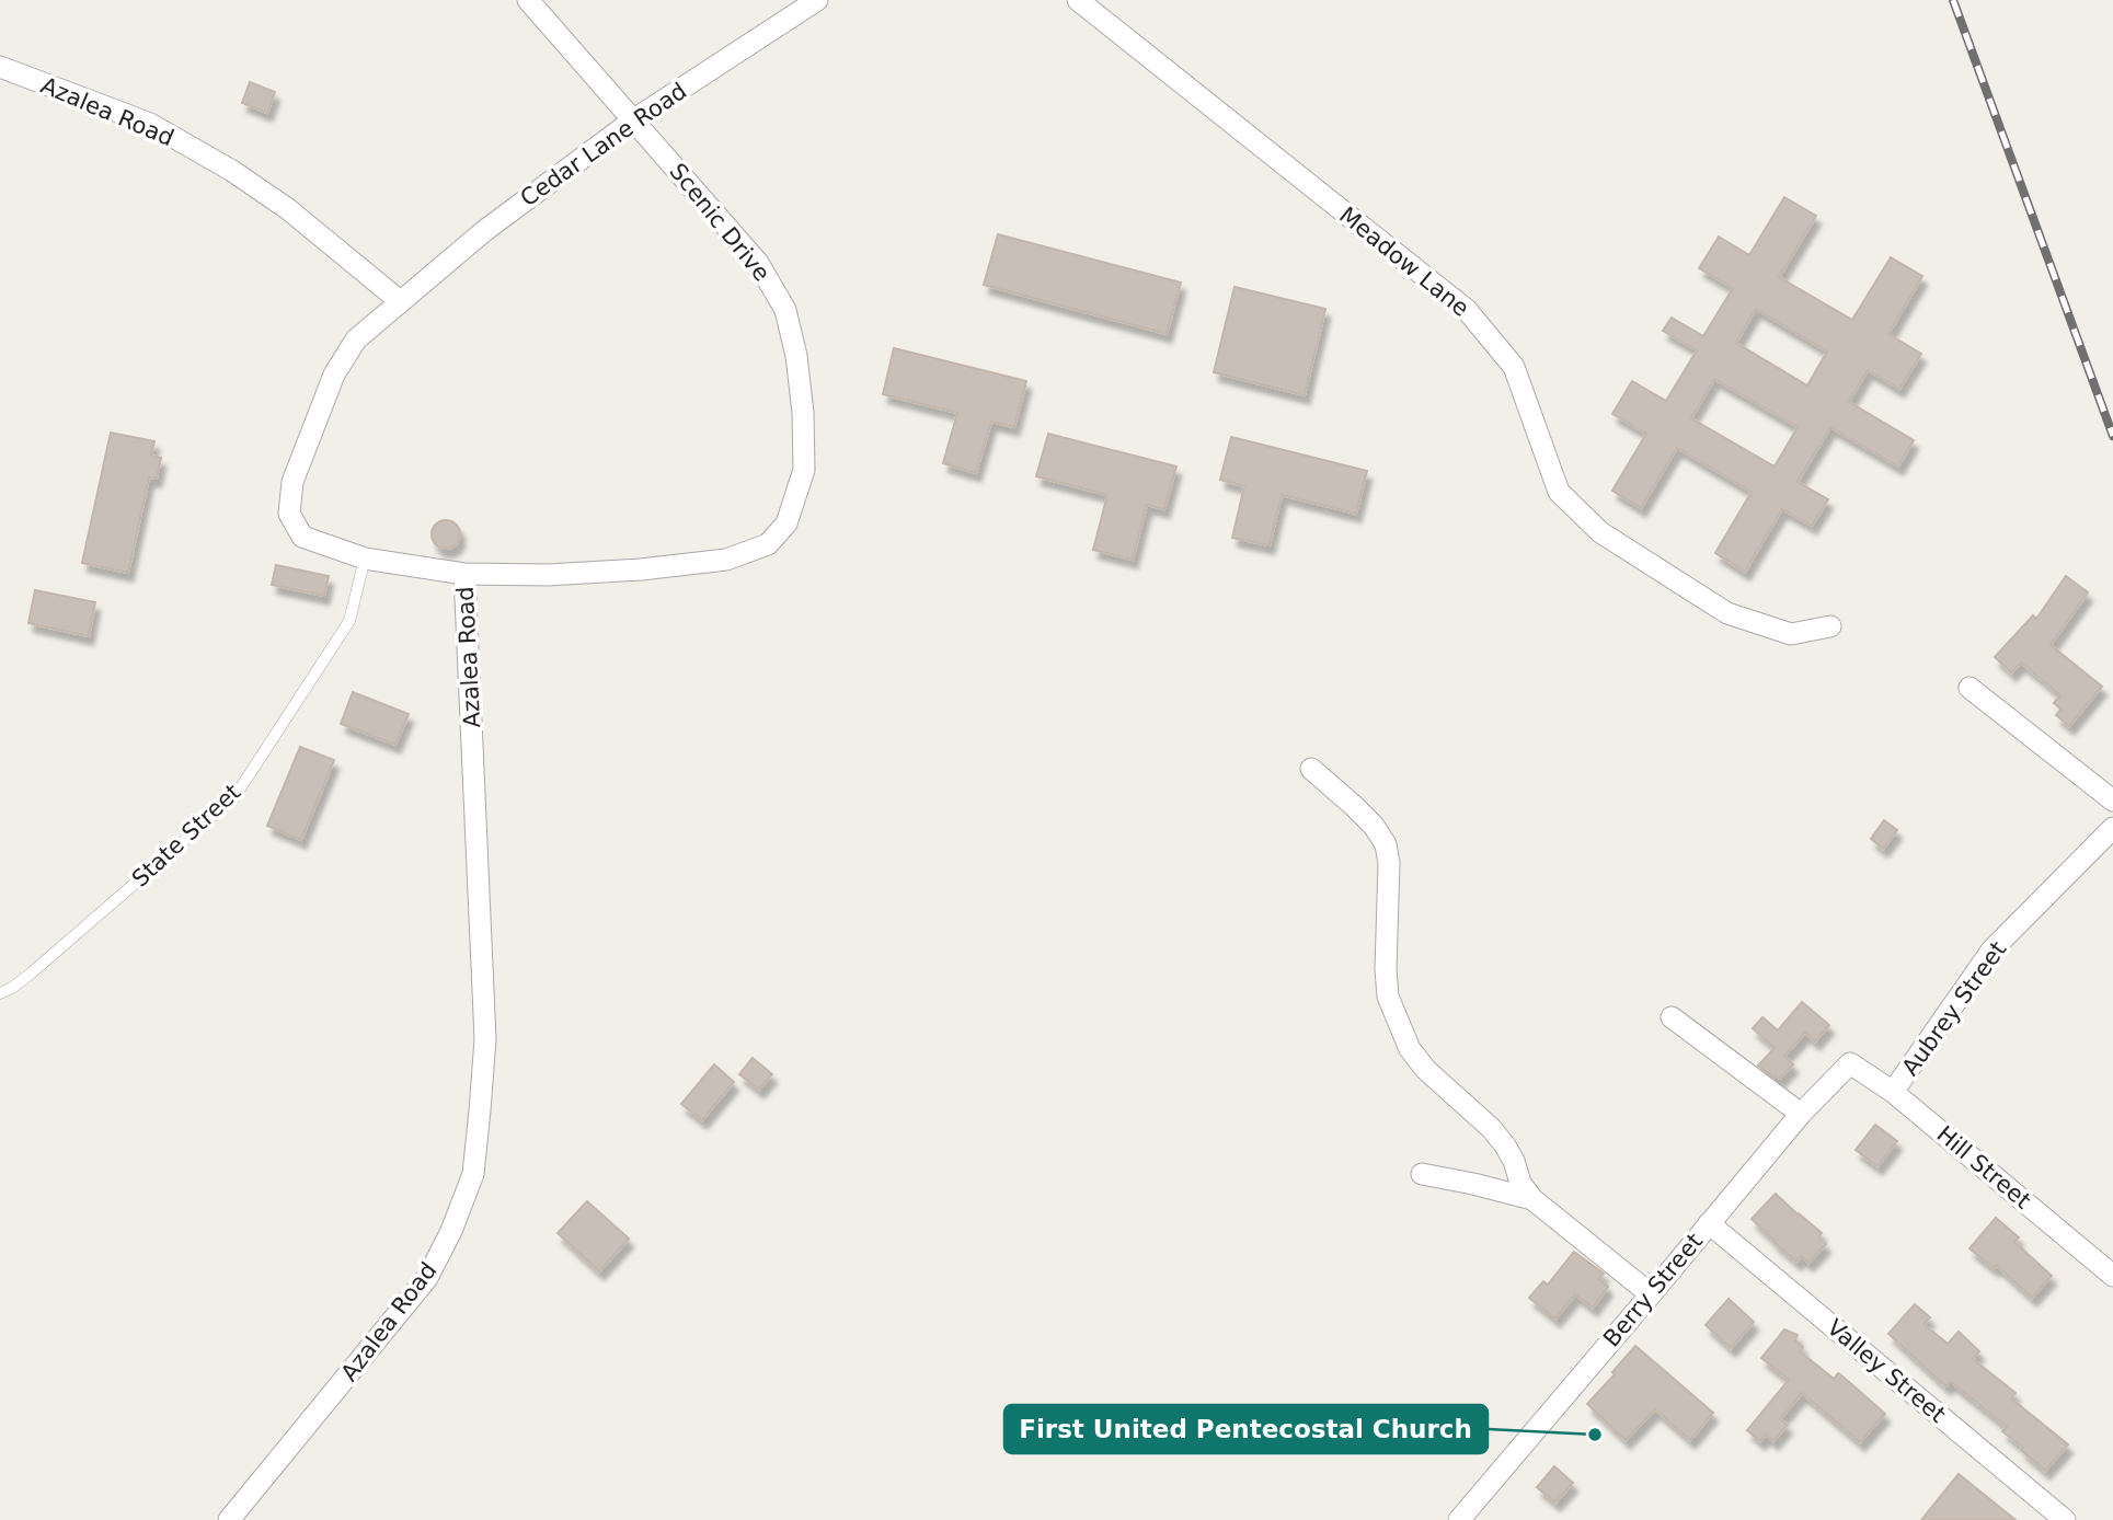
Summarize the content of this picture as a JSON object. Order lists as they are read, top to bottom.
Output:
{
  "streets": {
    "street": [
      "Azalea Road",
      "Cedar Lane Road",
      "Scenic Drive",
      "Meadow Lane",
      "Aubrey Street",
      "Hill Street",
      "Berry Street",
      "Valley Street"
    ],
    "lane": ["State Street"]
  },
  "crossings": [
    ["Azalea Road", "Cedar Lane Road"],
    ["Azalea Road", "Scenic Drive"],
    ["Azalea Road", "State Street"],
    ["Cedar Lane Road", "Scenic Drive"],
    ["Aubrey Street", "Hill Street"],
    ["Hill Street", "Berry Street"],
    ["Berry Street", "Valley Street"]
  ],
  "places": ["First United Pentecostal Church"]
}
